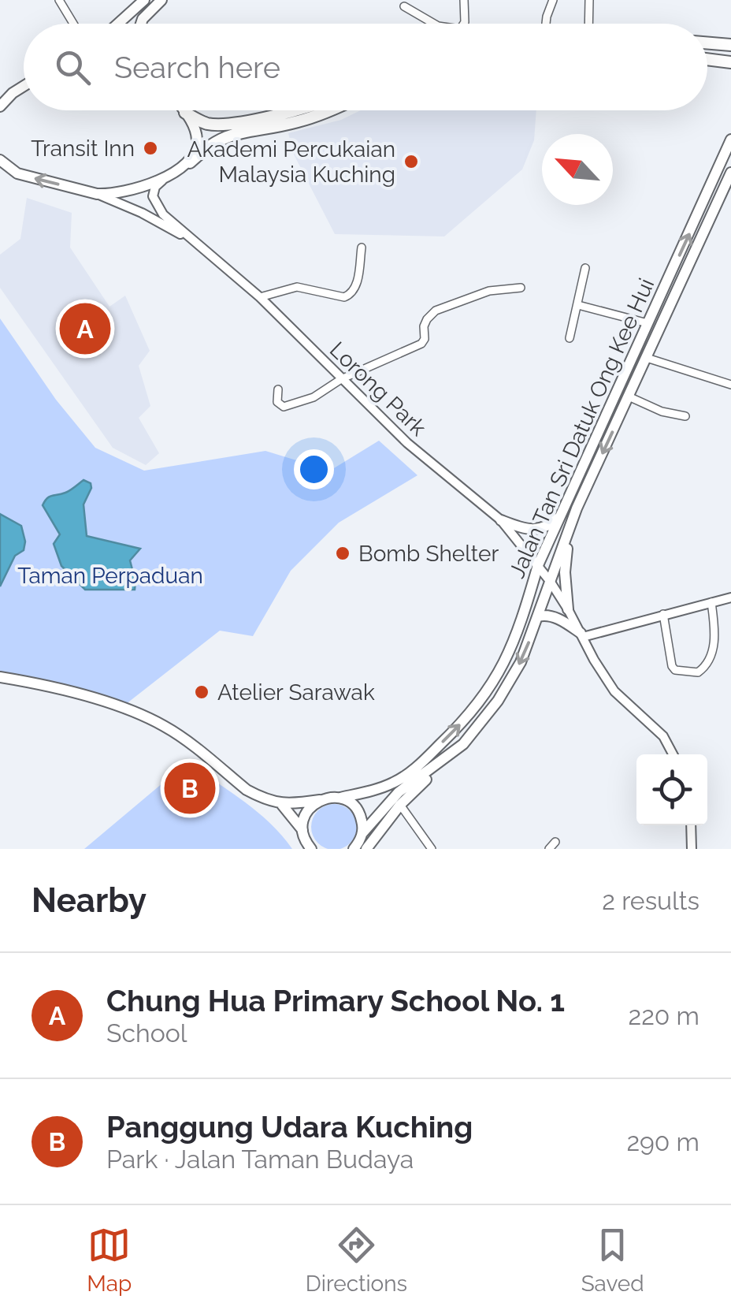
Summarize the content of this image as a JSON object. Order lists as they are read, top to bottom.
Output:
{
  "streets": {
    "main road": ["Jalan Tan Sri Datuk Ong Kee Hui"],
    "street": ["Lorong Park"]
  },
  "crossings": [
    ["Lorong Park", "Jalan Tan Sri Datuk Ong Kee Hui"]
  ],
  "parks": ["Taman Perpaduan"],
  "places": [
    "Transit Inn",
    "Akademi Percukaian Malaysia Kuching",
    "Bomb Shelter",
    "Atelier Sarawak"
  ],
  "north": "top left",
  "page": {
    "search": "Search here",
    "pins": ["A", "B"],
    "heading": ["Nearby", "2 results"],
    "list": [
      {
        "mark": "A",
        "name": "Chung Hua Primary School No. 1",
        "note": "School",
        "value": "220 m"
      },
      {
        "mark": "B",
        "name": "Panggung Udara Kuching",
        "note": "Park · Jalan Taman Budaya",
        "value": "290 m"
      }
    ],
    "nav": ["Map", "Directions", "Saved"]
  }
}
